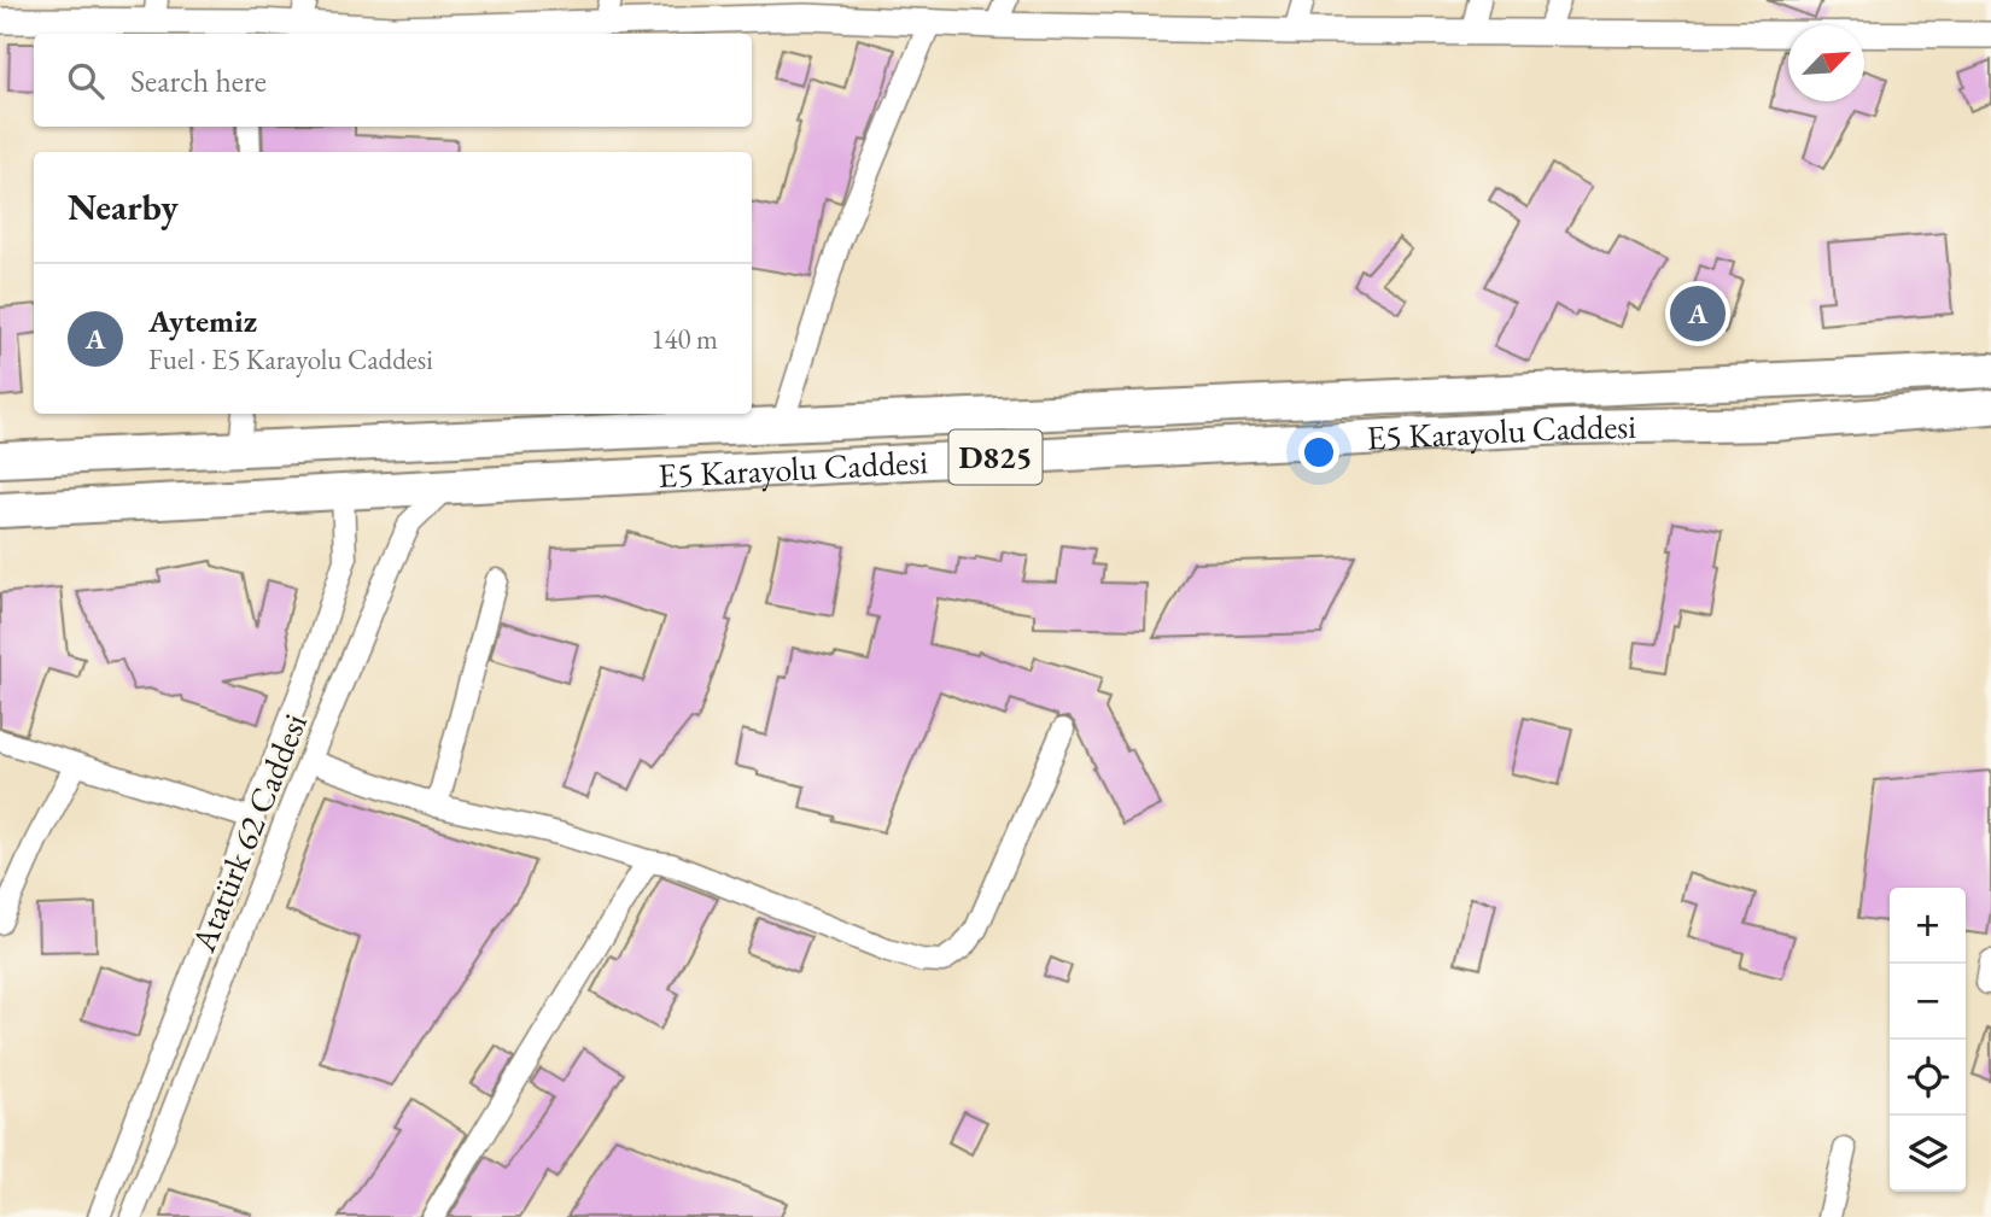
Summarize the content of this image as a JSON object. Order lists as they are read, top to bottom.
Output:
{
  "streets": {
    "highway": ["E5 Karayolu Caddesi", "D825"],
    "street": ["Atatürk 62 Caddesi"]
  },
  "crossings": [
    ["E5 Karayolu Caddesi", "Atatürk 62 Caddesi"]
  ],
  "north": "top right",
  "page": {
    "search": "Search here",
    "heading": "Nearby",
    "list": [
      {
        "mark": "A",
        "name": "Aytemiz",
        "note": "Fuel · E5 Karayolu Caddesi",
        "value": "140 m"
      }
    ],
    "pins": "A",
    "map_buttons": ["+", "−"]
  }
}
